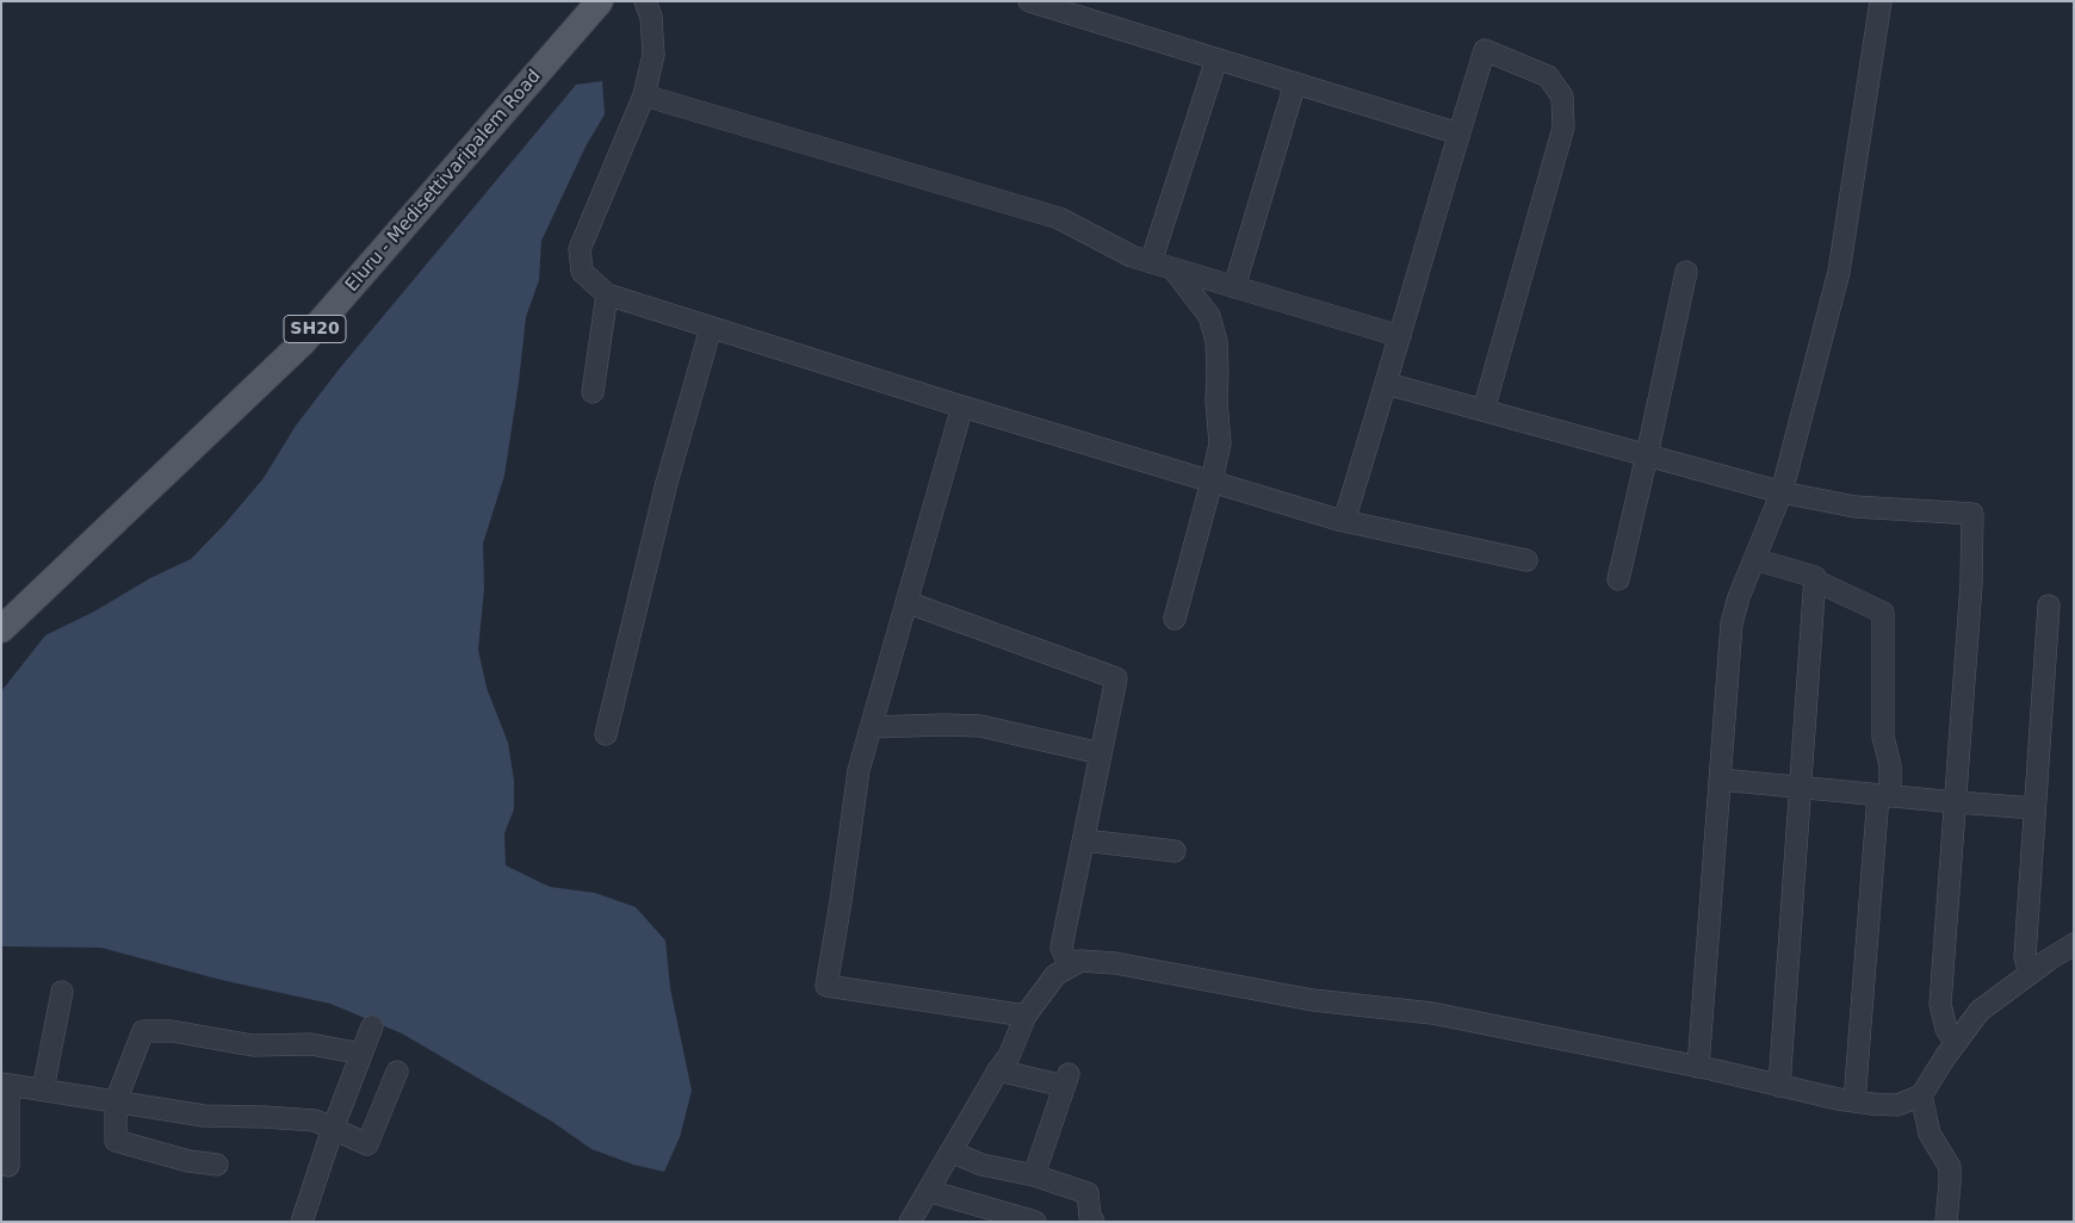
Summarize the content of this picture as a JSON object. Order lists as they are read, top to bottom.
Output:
{
  "streets": {
    "main road": ["Eluru - Medisettivaripalem Road", "SH20"]
  }
}
